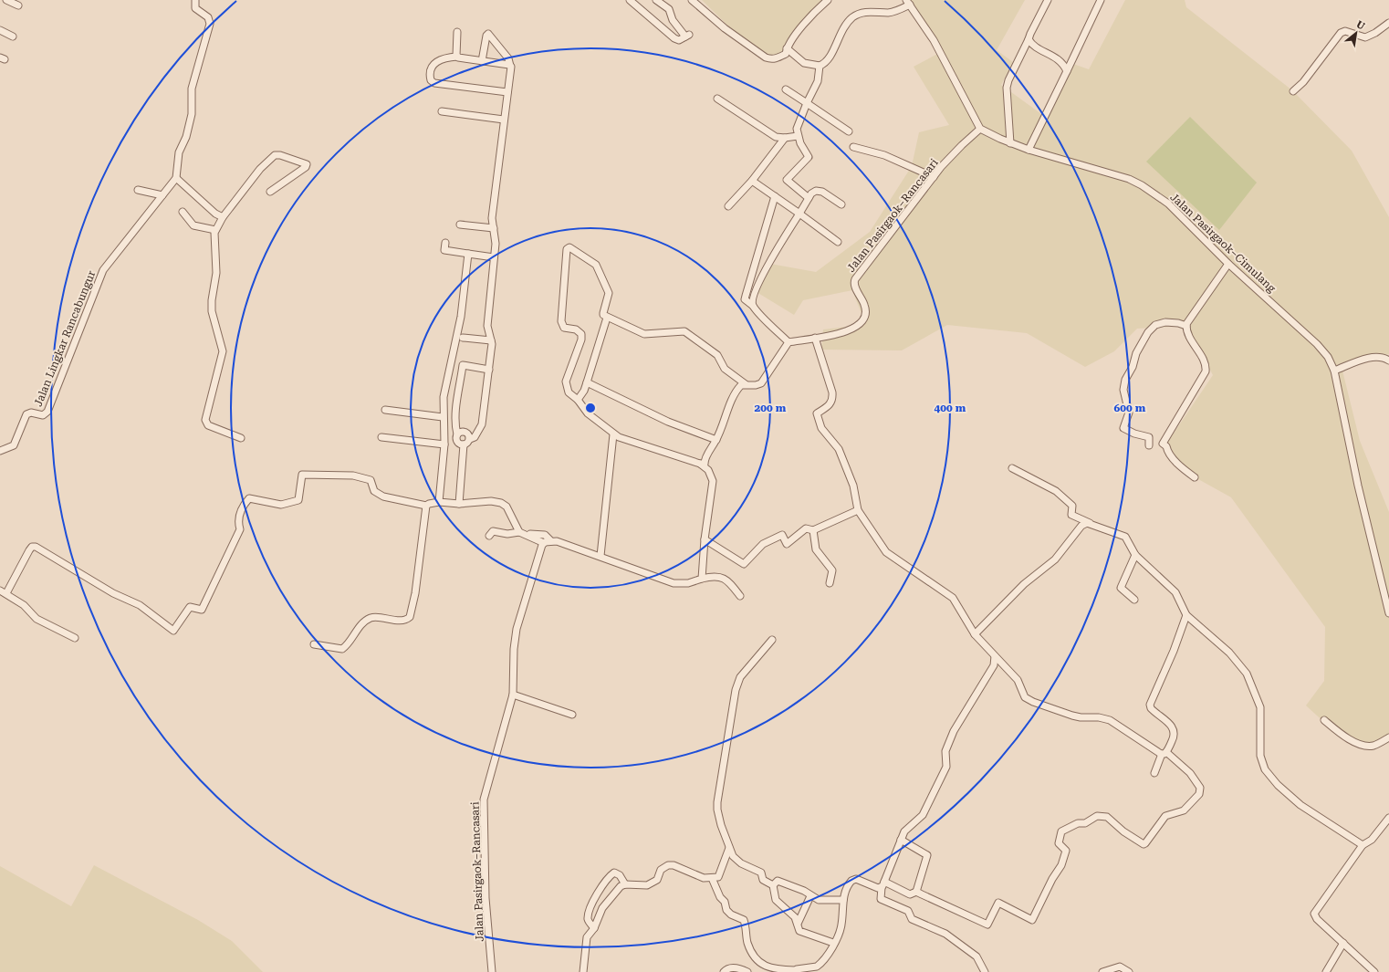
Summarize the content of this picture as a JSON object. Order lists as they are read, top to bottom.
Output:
{
  "streets": {
    "street": ["Jalan Pasirgaok–Rancasari", "Jalan Pasirgaok–Cimulang", "Jalan Lingkar Rancabungur"]
  },
  "crossings": [
    ["Jalan Pasirgaok–Rancasari", "Jalan Pasirgaok–Cimulang"]
  ],
  "north": "top right",
  "rings": ["200 m", "400 m", "600 m"]
}
